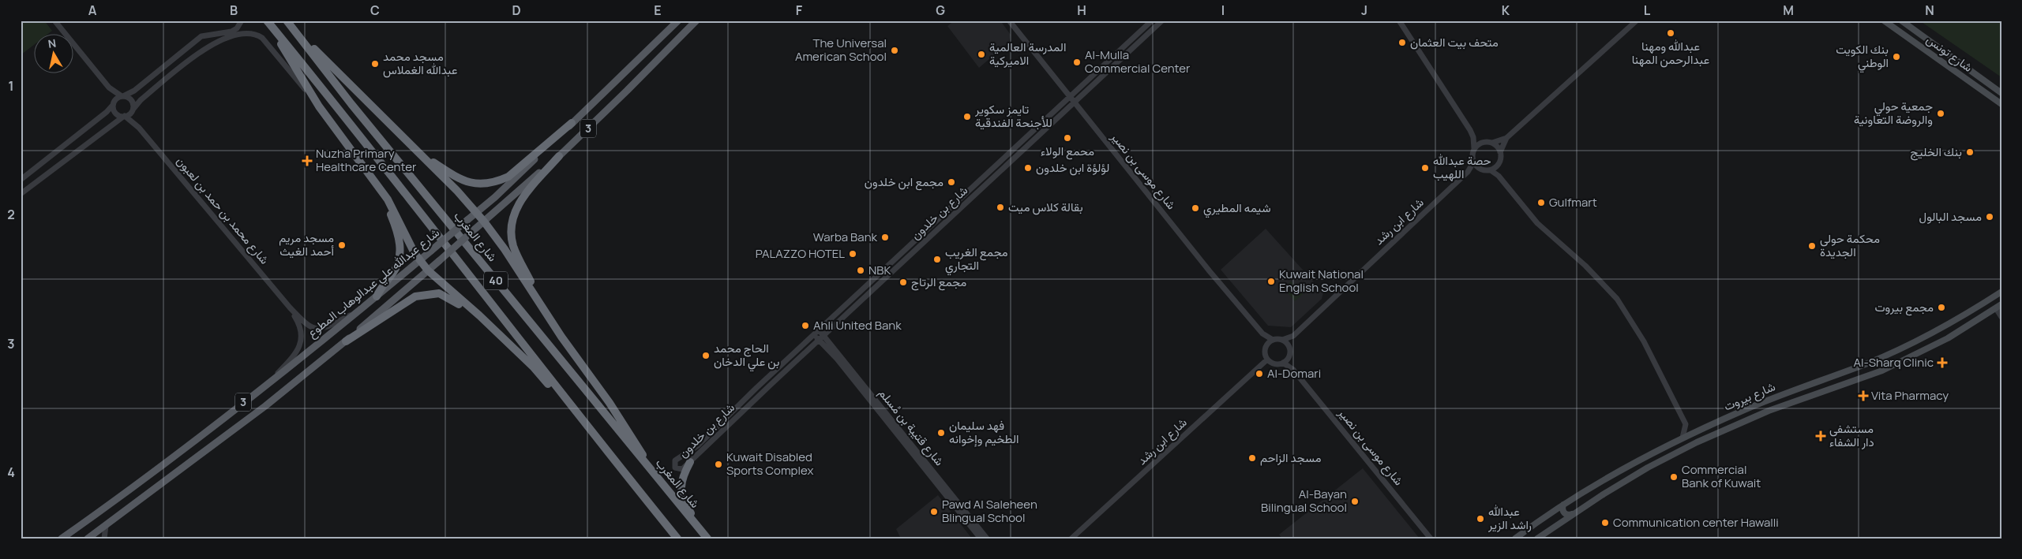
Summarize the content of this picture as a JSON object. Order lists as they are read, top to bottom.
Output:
{
  "streets": {
    "highway": ["شارع المغرب", "40"],
    "main road": [
      "شارع تونس",
      "3",
      "شارع عبدالله علي عبدالوهاب المطوع",
      "شارع بيروت"
    ],
    "street": [
      "شارع موسى بن نصير",
      "شارع محمد بن حمد بن لعبون",
      "شارع بن خلدون",
      "شارع ابن رشد",
      "شارع قتيبة بن مُسلم"
    ]
  },
  "crossings": [
    ["شارع موسى بن نصير", "شارع بن خلدون"],
    ["شارع موسى بن نصير", "شارع ابن رشد"],
    ["شارع محمد بن حمد بن لعبون", "شارع عبدالله علي عبدالوهاب المطوع"],
    ["شارع بن خلدون", "شارع قتيبة بن مُسلم"]
  ],
  "places": {
    "other": [
      "عبدالله ومهنا عبدالرحمن المهنا",
      "متحف بيت العثمان",
      "The Universal American School",
      "المدرسة العالمية الاميركية",
      "بنك الكويت الوطني",
      "Al-Mulla Commercial Center",
      "مسجد محمد عبدالله الغملاس",
      "جمعية حولي والروضة التعاونية",
      "تايمز سكوير للأجنحة الفندقية",
      "محمع الولاء",
      "بنك الخليج",
      "لؤلؤة ابن خلدون",
      "حصة عبدالله اللهيب",
      "مجمع ابن خلدون",
      "Gulfmart",
      "بقالة كلاس ميت",
      "شيمه المطيري",
      "مسجد البالول",
      "Warba Bank",
      "مسجد مريم أحمد الغيث",
      "محكمة حولى الجديدة",
      "PALAZZO HOTEL",
      "مجمع الغريب التجاري",
      "NBK",
      "Kuwait National English School",
      "مجمع الرتاج",
      "مجمع بيروت",
      "Ahli United Bank",
      "الحاج محمد بن علي الدخان",
      "Al-Domari",
      "فهد سليمان الطخيم وإخوانه",
      "مسجد الزاحم",
      "Kuwait Disabled Sports Complex",
      "Commercial Bank of Kuwait",
      "Al-Bayan Bilingual School",
      "Pawd Al Saleheen Blingual School",
      "عبدالله راشد الزير",
      "Communication center Hawalli"
    ],
    "health": [
      "Nuzha Primary Healthcare Center",
      "Al-Sharq Clinic",
      "Vita Pharmacy",
      "مستشفى دار الشفاء"
    ]
  },
  "north": "top",
  "grid": {
    "columns": [
      "A",
      "B",
      "C",
      "D",
      "E",
      "F",
      "G",
      "H",
      "I",
      "J",
      "K",
      "L",
      "M",
      "N"
    ],
    "rows": [
      "1",
      "2",
      "3",
      "4"
    ]
  }
}
